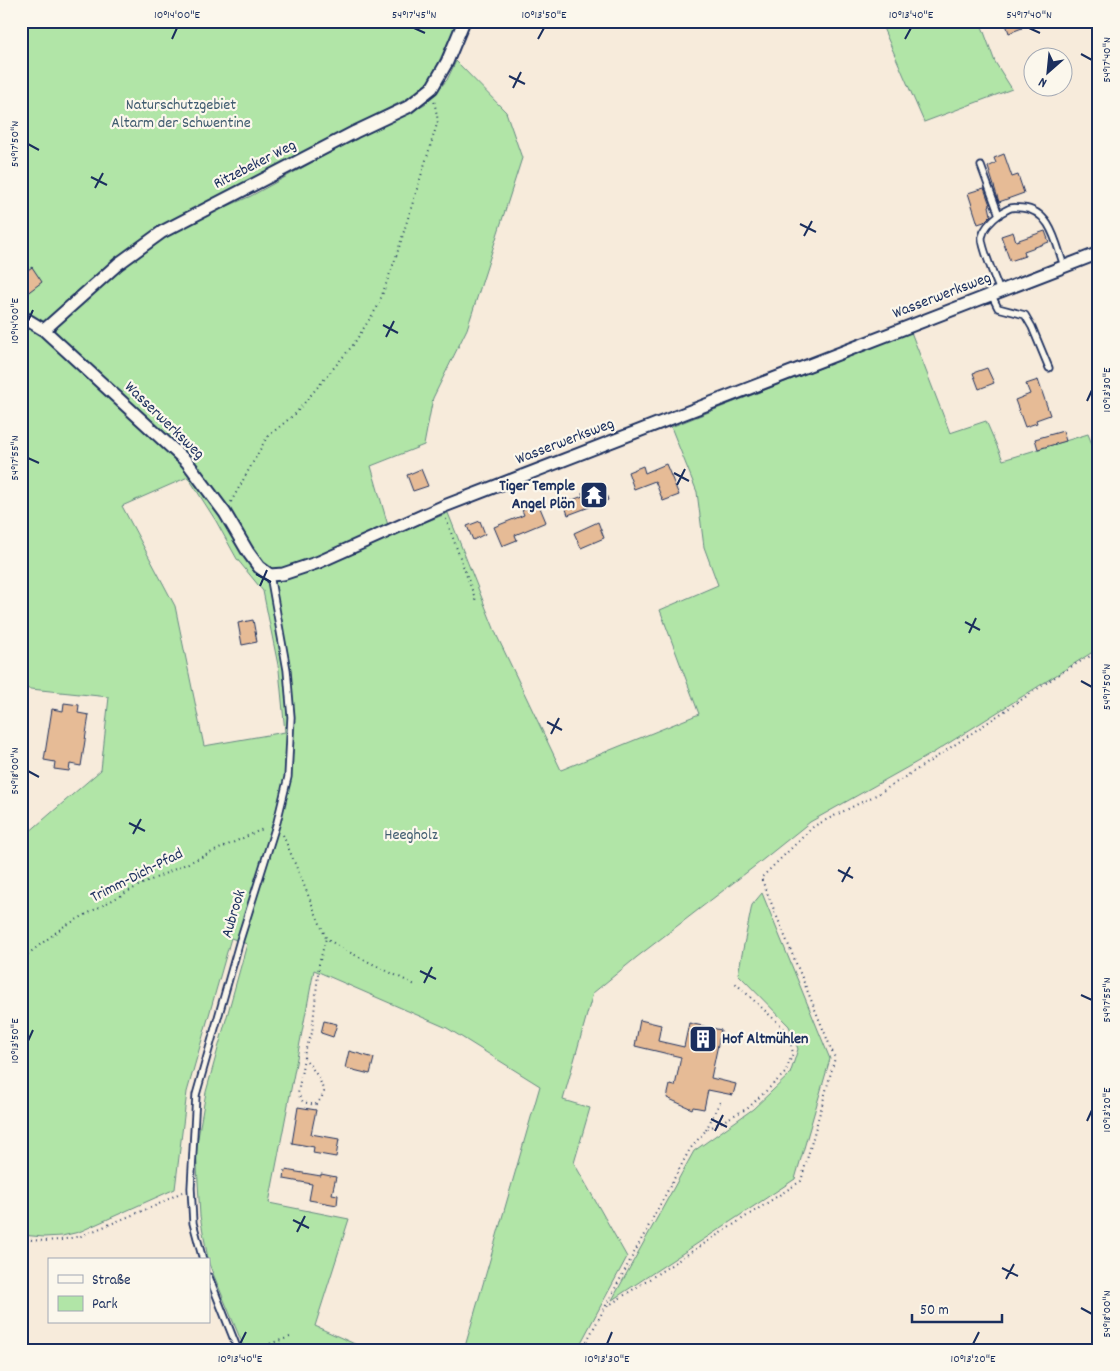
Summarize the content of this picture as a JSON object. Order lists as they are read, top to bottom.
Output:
{
  "streets": {
    "street": ["Ritzebeker Weg", "Wasserwerksweg"],
    "lane": ["Aubrook"],
    "path": ["Trimm-Dich-Pfad"]
  },
  "crossings": [
    ["Ritzebeker Weg", "Wasserwerksweg"],
    ["Wasserwerksweg", "Aubrook"],
    ["Trimm-Dich-Pfad", "Aubrook"]
  ],
  "parks": ["Naturschutzgebiet Altarm der Schwentine", "Heegholz"],
  "places": {
    "temple": ["Tiger Temple Angel Plön"],
    "building": ["Hof Altmühlen"]
  },
  "legend": ["Straße", "Park"],
  "scale_bar": "50 m",
  "north": "bottom left",
  "coordinates": [
    "10°14'00\"E",
    "54°17'45\"N",
    "10°13'50\"E",
    "10°13'40\"E",
    "54°17'40\"N",
    "54°17'50\"N",
    "10°13'30\"E",
    "54°17'55\"N",
    "54°18'00\"N",
    "10°13'20\"E"
  ]
}
